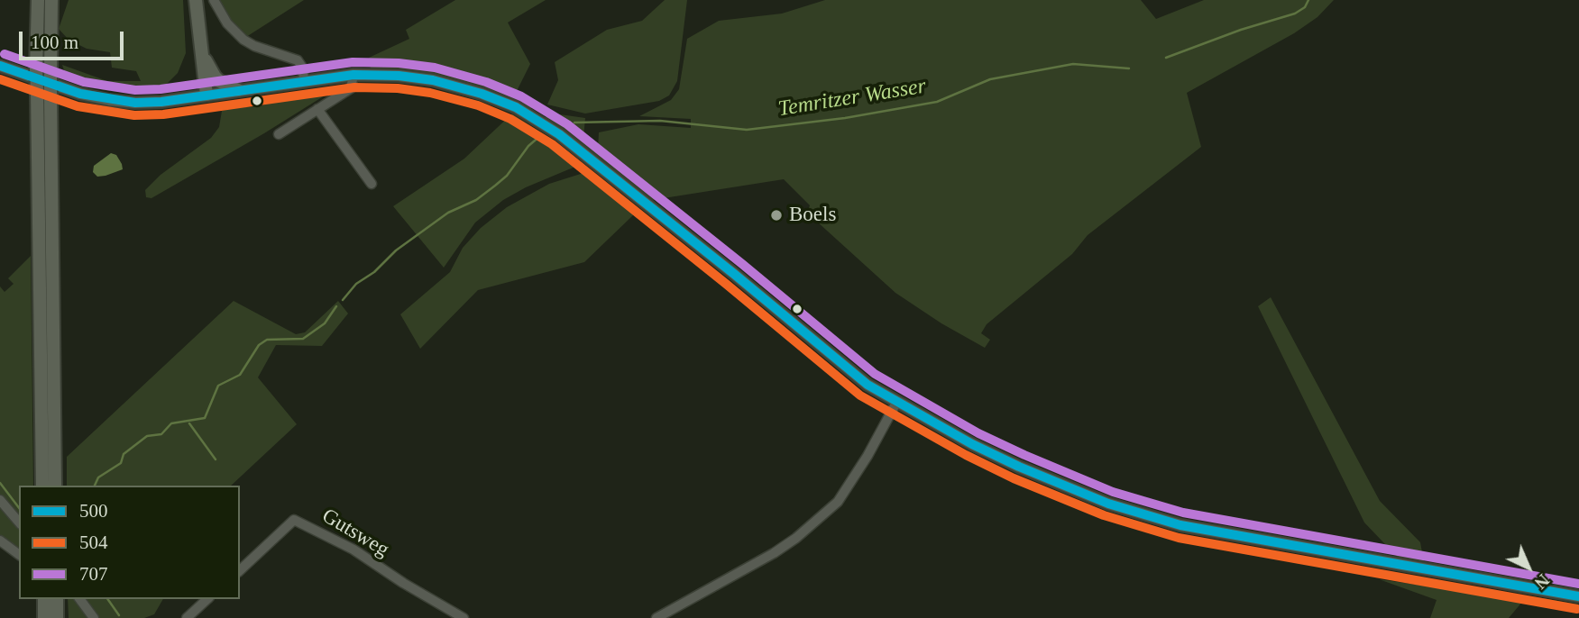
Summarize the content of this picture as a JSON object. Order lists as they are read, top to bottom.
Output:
{
  "streets": {
    "street": ["Gutsweg"]
  },
  "water": ["Temritzer Wasser"],
  "places": ["Boels"],
  "lines": ["transit line 707", "transit line 500", "transit line 504"],
  "legend": ["500", "504", "707"],
  "scale_bar": "100 m",
  "north": "bottom right"
}
